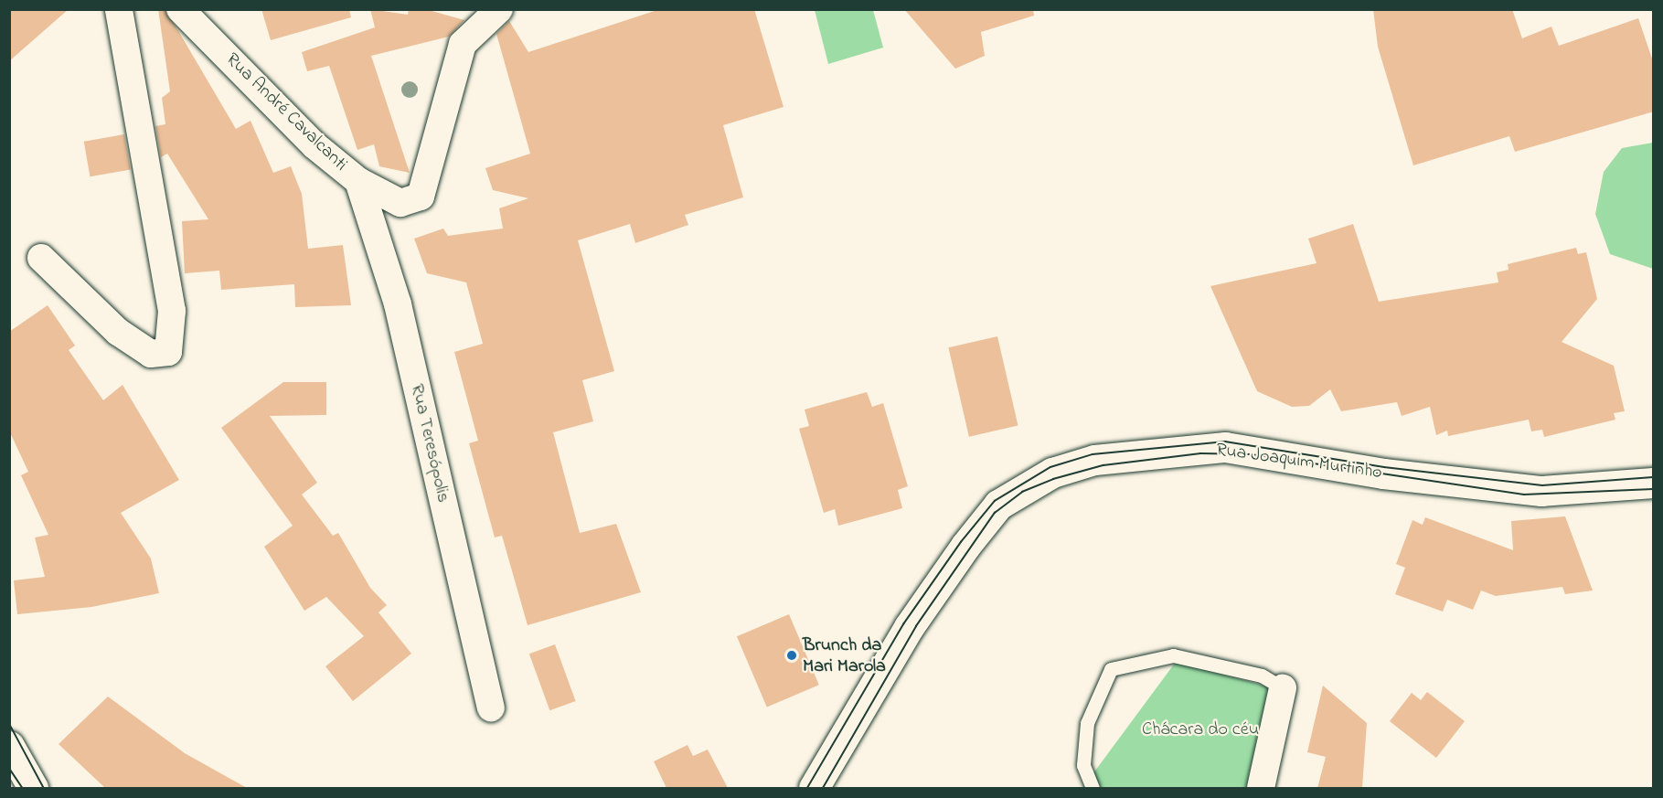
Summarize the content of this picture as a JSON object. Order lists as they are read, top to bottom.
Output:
{
  "streets": {
    "street": ["Rua André Cavalcanti", "Rua Teresópolis", "Rua Joaquim Murtinho"]
  },
  "crossings": [
    ["Rua André Cavalcanti", "Rua Teresópolis"]
  ],
  "parks": ["Chácara do céu"],
  "places": ["Brunch da Mari Marola"]
}
